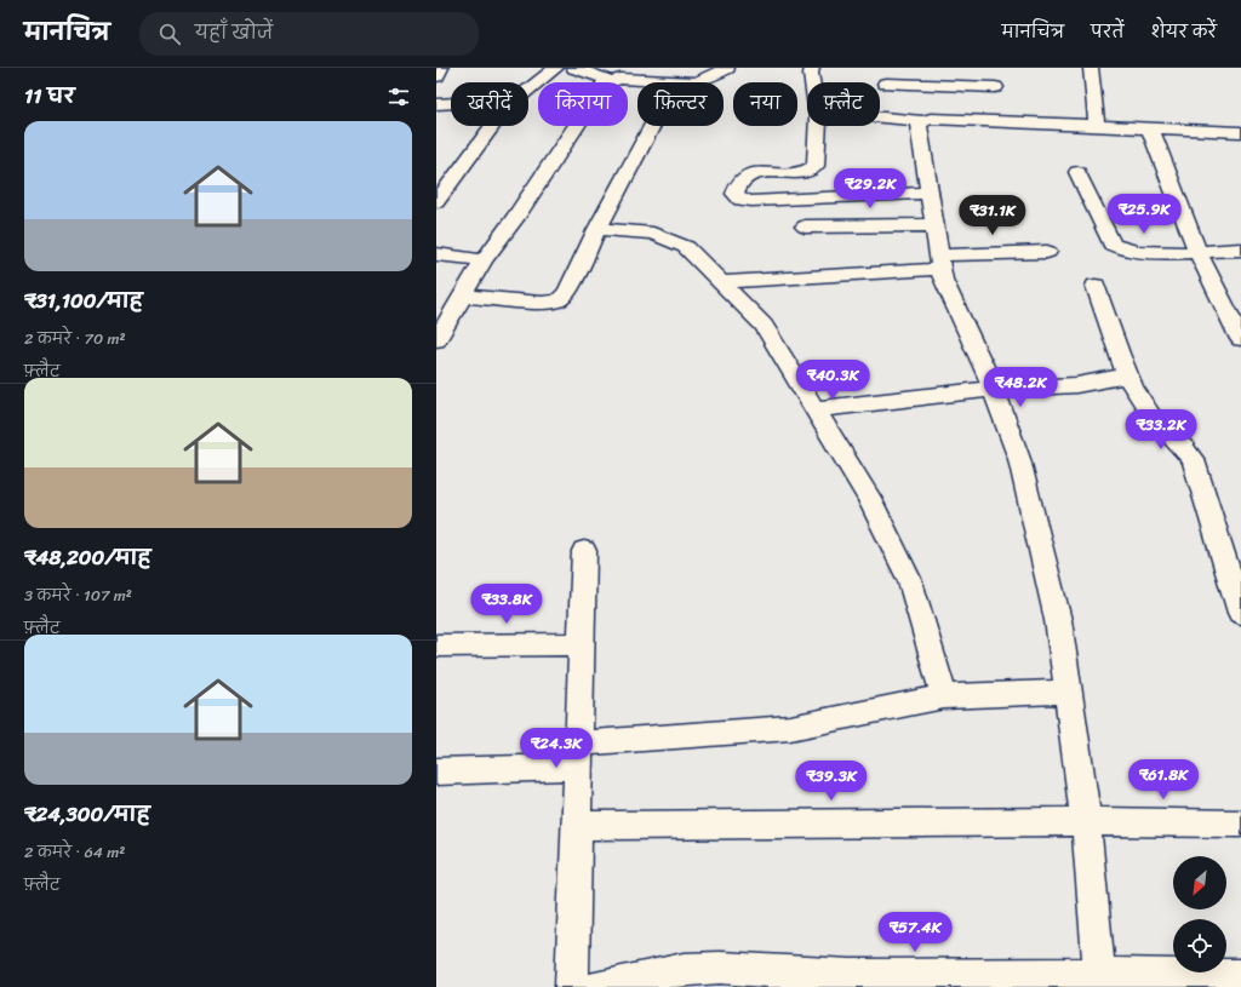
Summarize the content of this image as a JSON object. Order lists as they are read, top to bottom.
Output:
{
  "north": "bottom left",
  "page": {
    "header": "मानचित्र",
    "search": "यहाँ खोजें",
    "nav": ["मानचित्र", "परतें", "शेयर करें"],
    "heading": "11 घर",
    "chip": [
      "खरीदें",
      "किराया",
      "फ़िल्टर",
      "नया",
      "फ़्लैट"
    ],
    "list": [
      {
        "name": "₹31,100/माह",
        "note": "2 कमरे · 70 m² · फ़्लैट"
      },
      {
        "name": "₹48,200/माह",
        "note": "3 कमरे · 107 m² · फ़्लैट"
      },
      {
        "name": "₹24,300/माह",
        "note": "2 कमरे · 64 m² · फ़्लैट"
      }
    ],
    "price": [
      "₹29.2K",
      "₹25.9K",
      "₹31.1K",
      "₹40.3K",
      "₹48.2K",
      "₹33.2K",
      "₹33.8K",
      "₹24.3K",
      "₹61.8K",
      "₹39.3K",
      "₹57.4K"
    ]
  }
}
